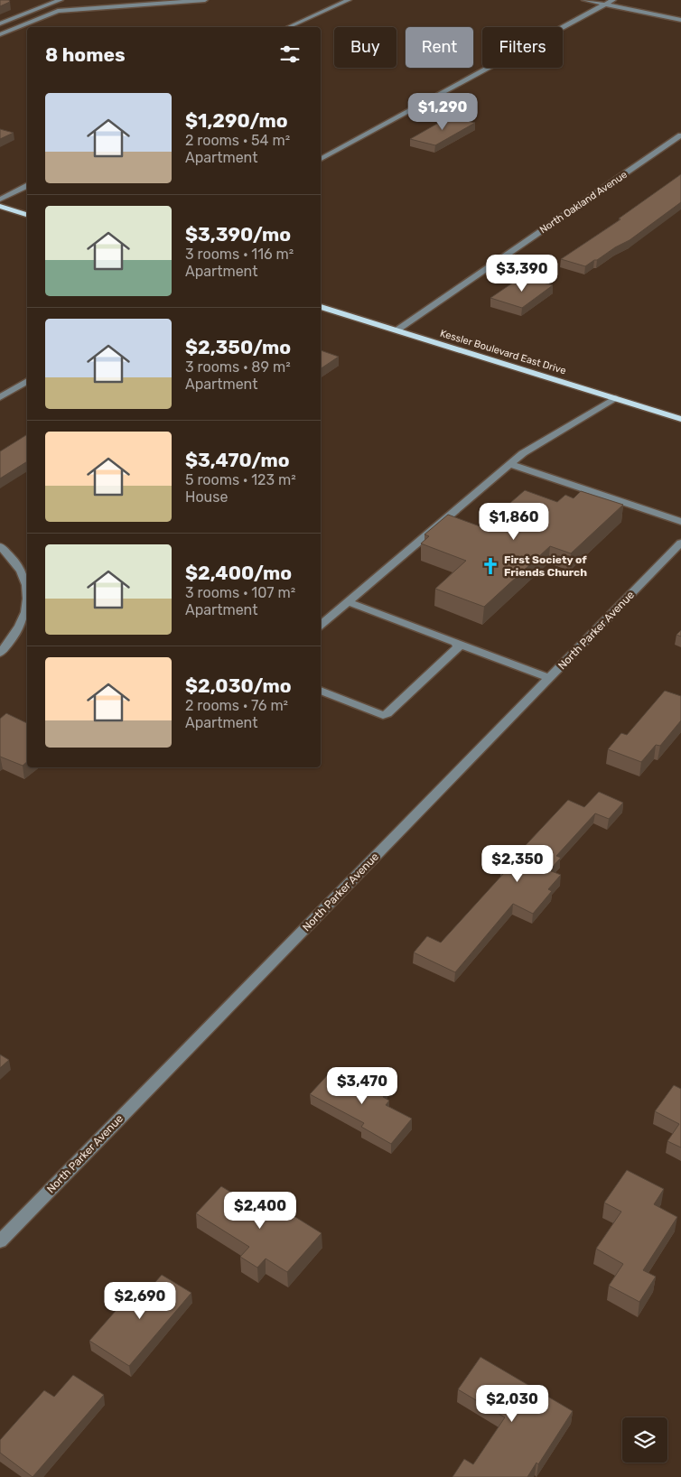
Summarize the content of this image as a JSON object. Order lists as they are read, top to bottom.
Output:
{
  "streets": {
    "main road": ["Kessler Boulevard East Drive"],
    "street": ["North Oakland Avenue", "North Parker Avenue"]
  },
  "crossings": [
    ["North Oakland Avenue", "Kessler Boulevard East Drive"]
  ],
  "places": {
    "church": ["First Society of Friends Church"]
  },
  "page": {
    "chip": ["Buy", "Rent", "Filters"],
    "heading": "8 homes",
    "list": [
      {
        "name": "$1,290/mo",
        "note": "2 rooms · 54 m² · Apartment"
      },
      {
        "name": "$3,390/mo",
        "note": "3 rooms · 116 m² · Apartment"
      },
      {
        "name": "$2,350/mo",
        "note": "3 rooms · 89 m² · Apartment"
      },
      {
        "name": "$3,470/mo",
        "note": "5 rooms · 123 m² · House"
      },
      {
        "name": "$2,400/mo",
        "note": "3 rooms · 107 m² · Apartment"
      },
      {
        "name": "$2,030/mo",
        "note": "2 rooms · 76 m² · Apartment"
      }
    ],
    "price": [
      "$1,290",
      "$3,390",
      "$1,860",
      "$2,350",
      "$3,470",
      "$2,400",
      "$2,690",
      "$2,030"
    ]
  }
}
